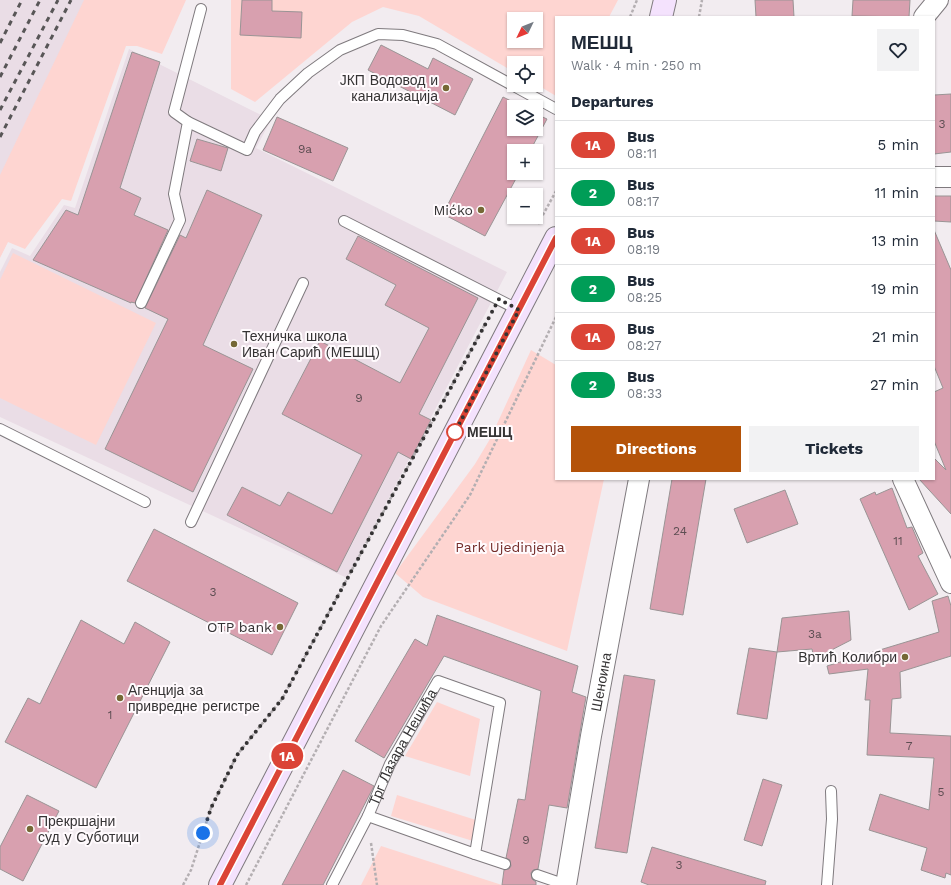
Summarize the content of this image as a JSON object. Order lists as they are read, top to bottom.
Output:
{
  "streets": {
    "street": ["Шеноина"],
    "lane": ["Трг Лазара Нешића"]
  },
  "parks": ["Park Ujedinjenja"],
  "places": [
    "ЈКП Водовод и канализација",
    "Mićko",
    "Техничка школа Иван Сарић (МЕШЦ)",
    "МЕШЦ",
    "OTP bank",
    "Вртић Колибри",
    "Агенција за привредне регистре",
    "Прекршајни суд у Суботици"
  ],
  "lines": ["bus line 1A"],
  "house_numbers": [
    "3",
    "9a",
    "9",
    "24",
    "11",
    "3",
    "3a",
    "1",
    "7",
    "5",
    "9",
    "3"
  ],
  "north": "bottom left",
  "page": {
    "on_map": "1A",
    "map_buttons": ["+", "−"],
    "heading": [
      ["МЕШЦ", "Walk · 4 min · 250 m"],
      "Departures"
    ],
    "list": [
      {
        "mark": "1A",
        "name": "Bus",
        "note": "08:11",
        "value": "5 min"
      },
      {
        "mark": "2",
        "name": "Bus",
        "note": "08:17",
        "value": "11 min"
      },
      {
        "mark": "1A",
        "name": "Bus",
        "note": "08:19",
        "value": "13 min"
      },
      {
        "mark": "2",
        "name": "Bus",
        "note": "08:25",
        "value": "19 min"
      },
      {
        "mark": "1A",
        "name": "Bus",
        "note": "08:27",
        "value": "21 min"
      },
      {
        "mark": "2",
        "name": "Bus",
        "note": "08:33",
        "value": "27 min"
      }
    ],
    "buttons": ["Directions", "Tickets"]
  }
}
